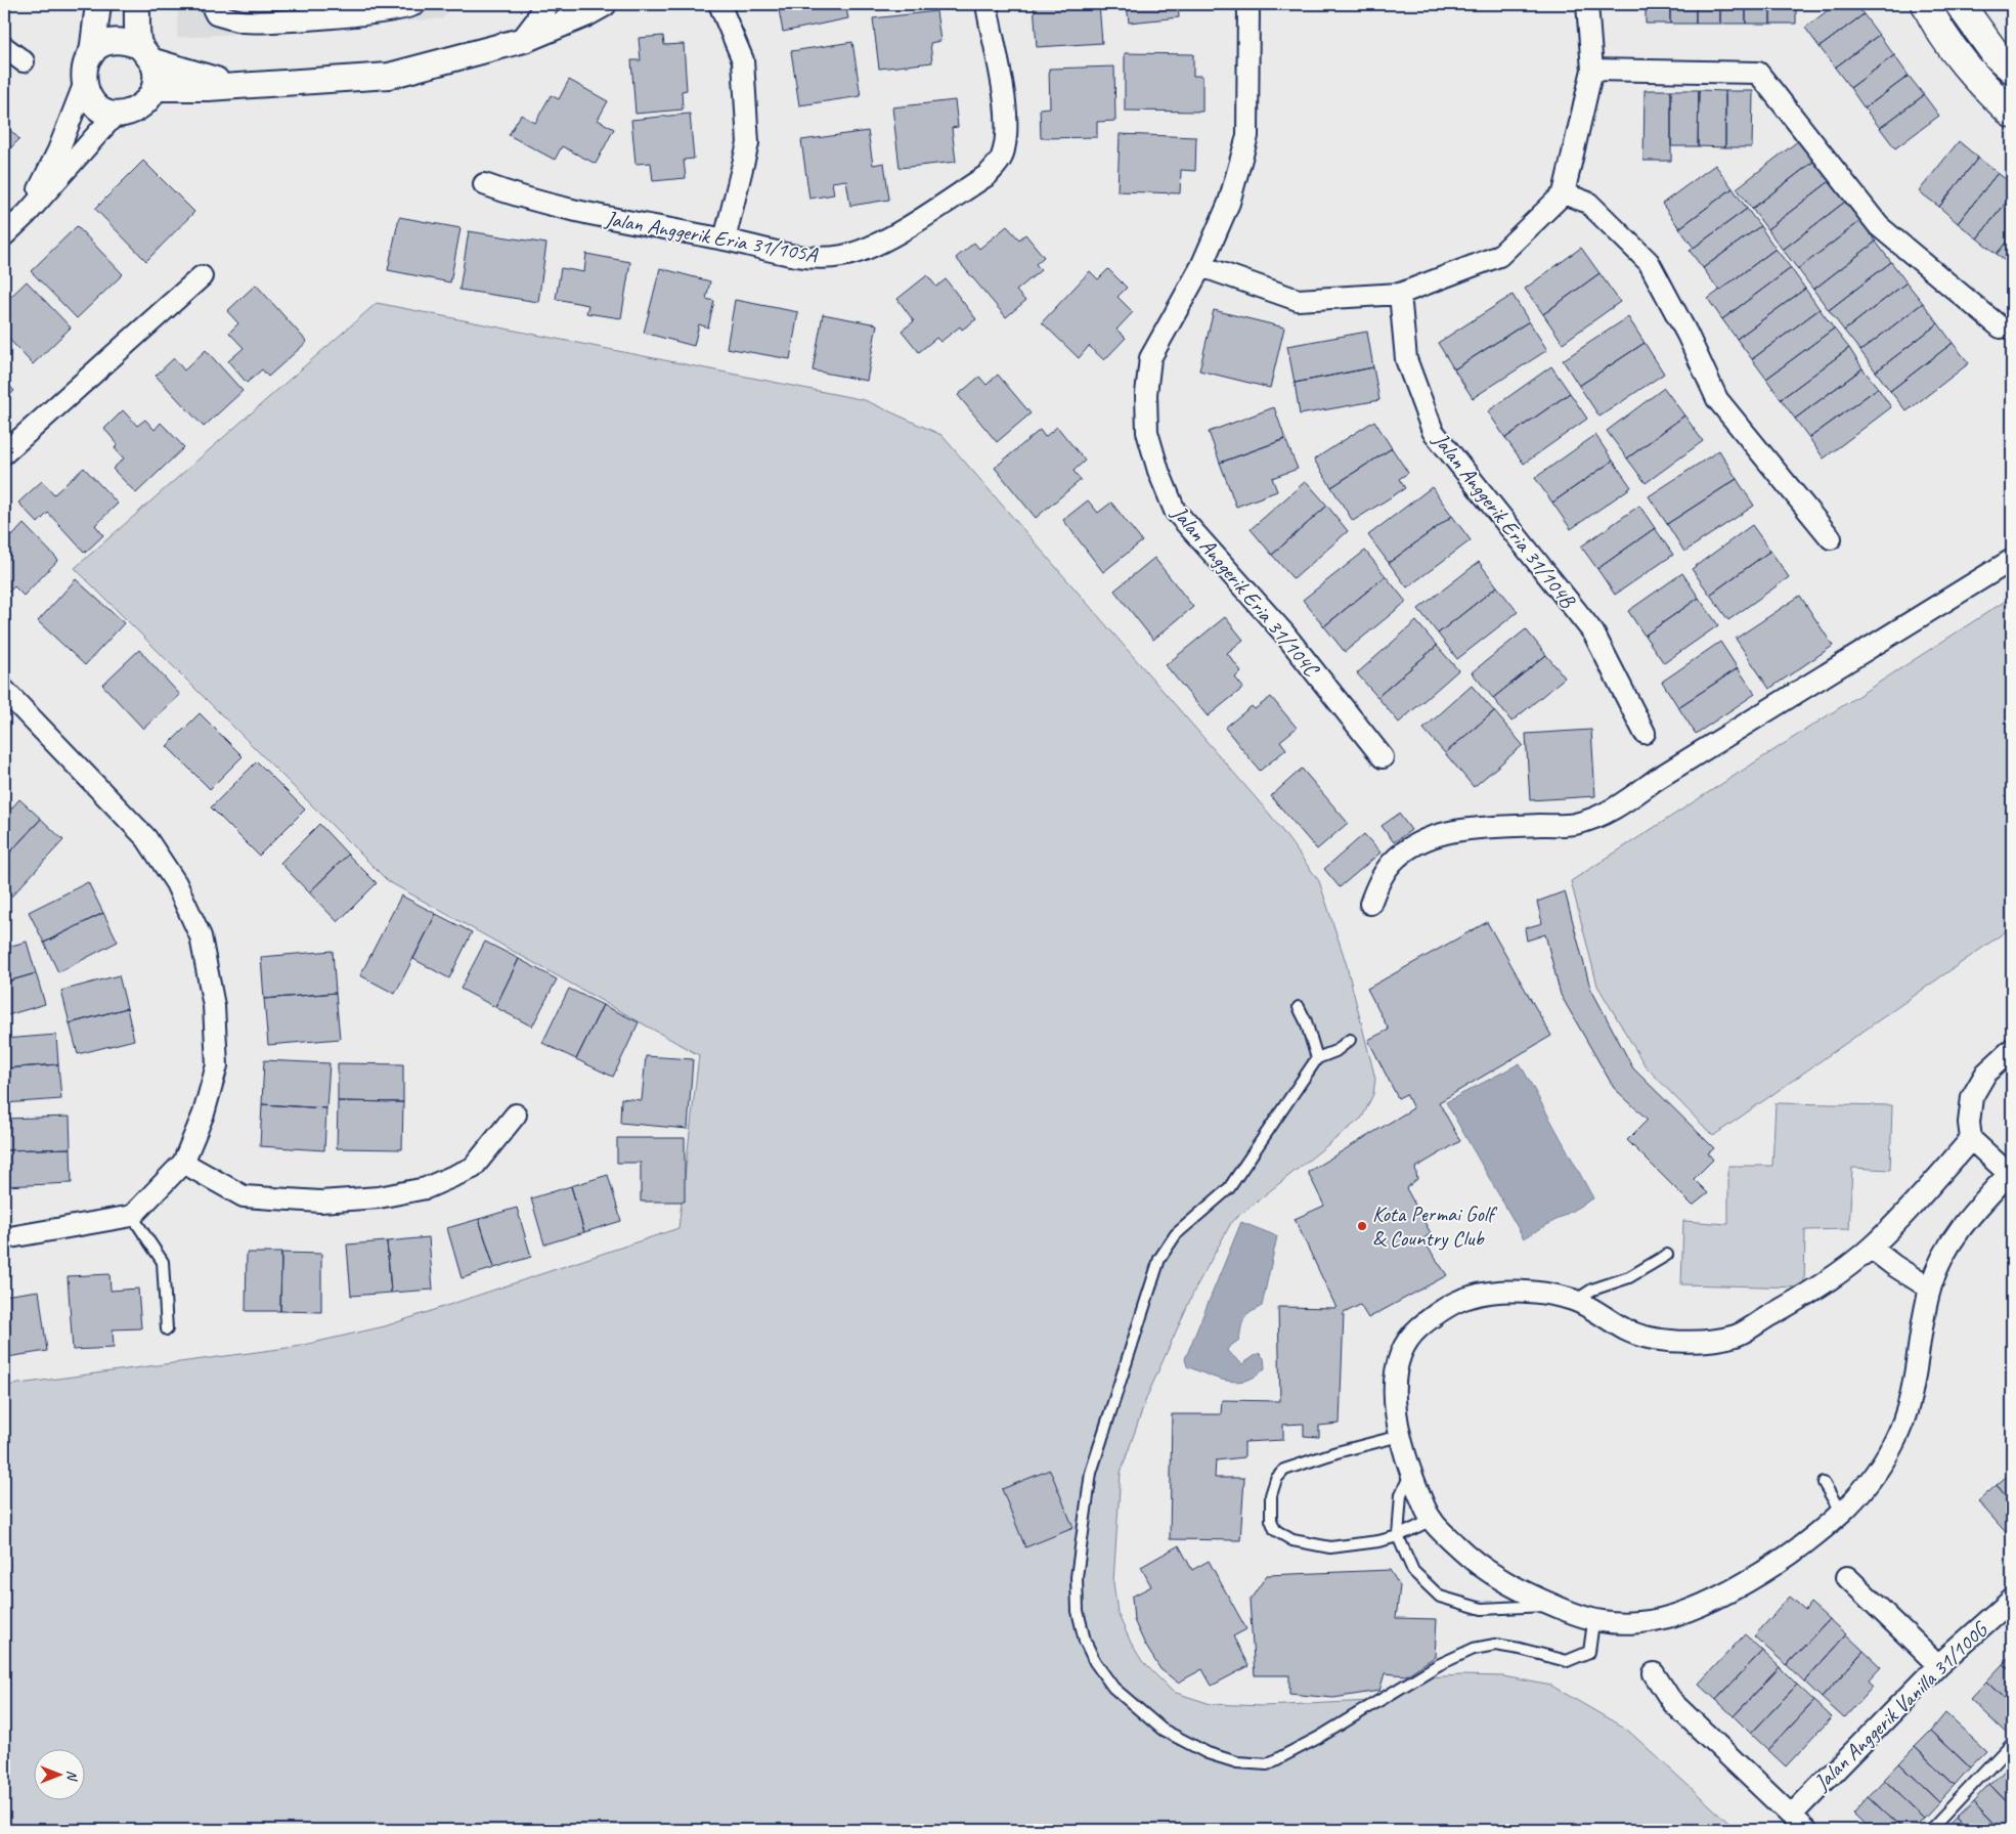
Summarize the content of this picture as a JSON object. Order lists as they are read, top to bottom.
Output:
{
  "streets": {
    "street": [
      "Jalan Anggerik Eria 31/105A",
      "Jalan Anggerik Eria 31/104B",
      "Jalan Anggerik Eria 31/104C",
      "Jalan Anggerik Vanilla 31/100G"
    ]
  },
  "places": ["Kota Permai Golf & Country Club"],
  "north": "right"
}
